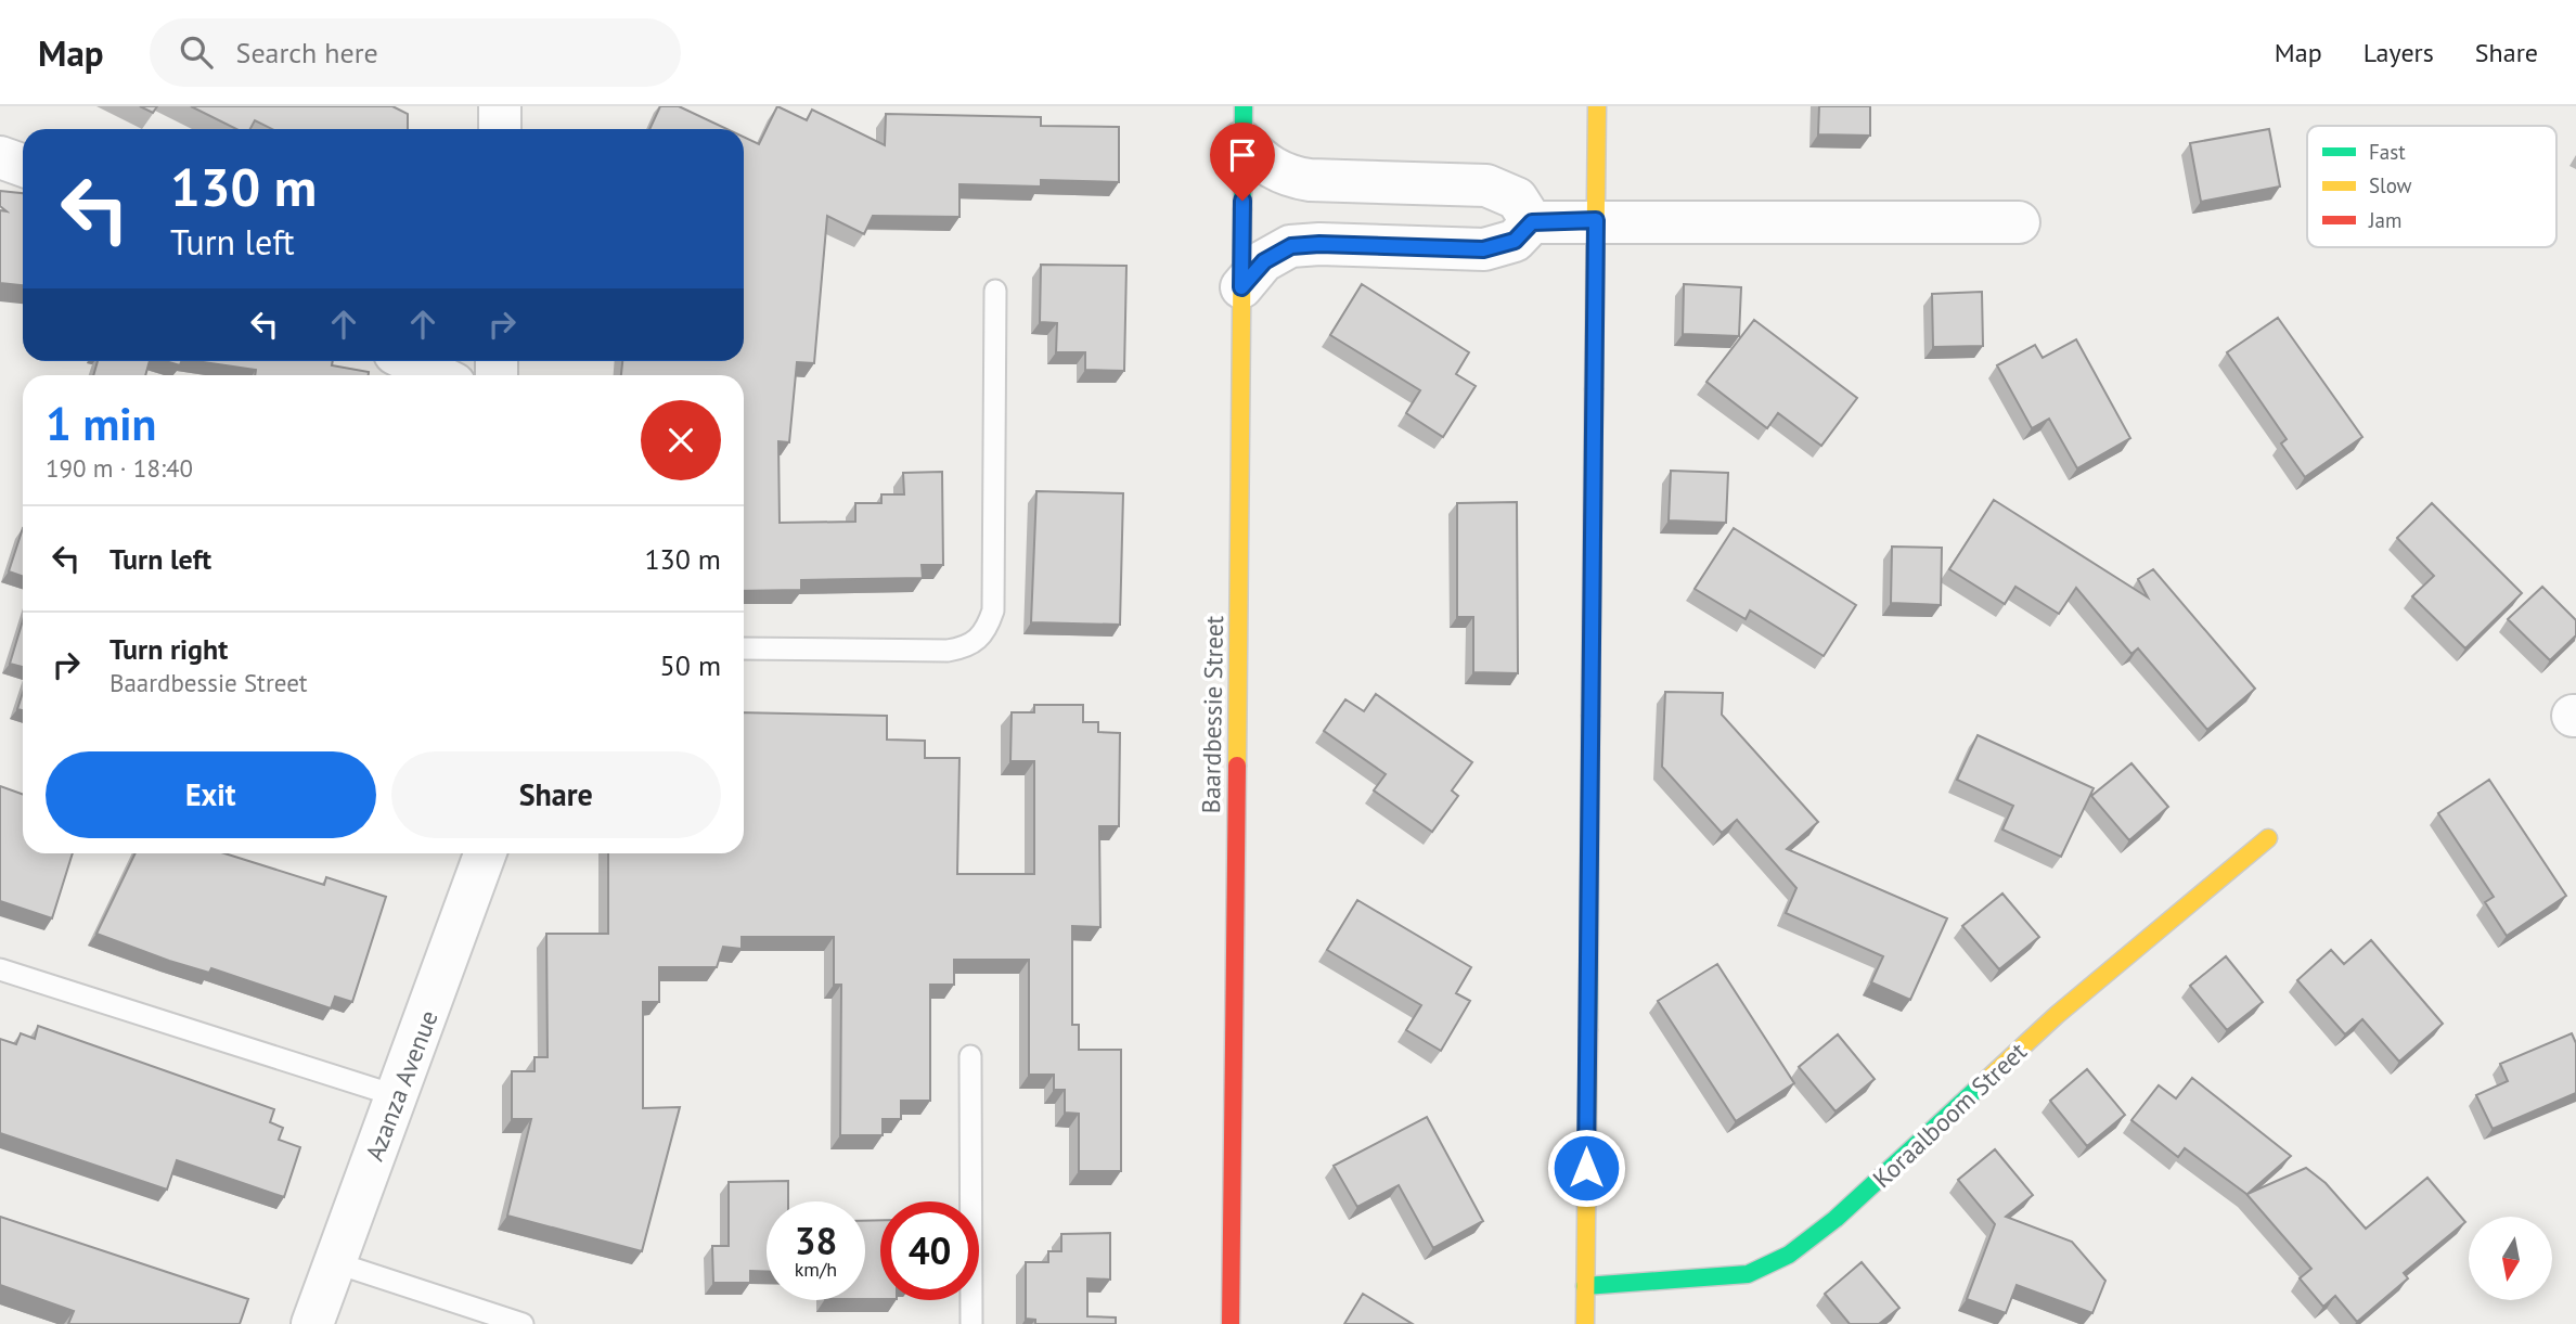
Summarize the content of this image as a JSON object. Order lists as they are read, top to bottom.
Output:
{
  "streets": {
    "street": ["Baardbessie Street", "Azanza Avenue", "Koraalboom Street"]
  },
  "legend": ["Fast", "Slow", "Jam"],
  "north": "bottom",
  "page": {
    "header": "Map",
    "search": "Search here",
    "nav": ["Map", "Layers", "Share"],
    "turn": ["130 m", "Turn left"],
    "heading": ["1 min", "190 m · 18:40"],
    "list": [
      {
        "name": "Turn left",
        "value": "130 m"
      },
      {
        "name": "Turn right",
        "note": "Baardbessie Street",
        "value": "50 m"
      }
    ],
    "buttons": ["Exit", "Share"],
    "speed": "38 km/h",
    "limit": "40"
  }
}
